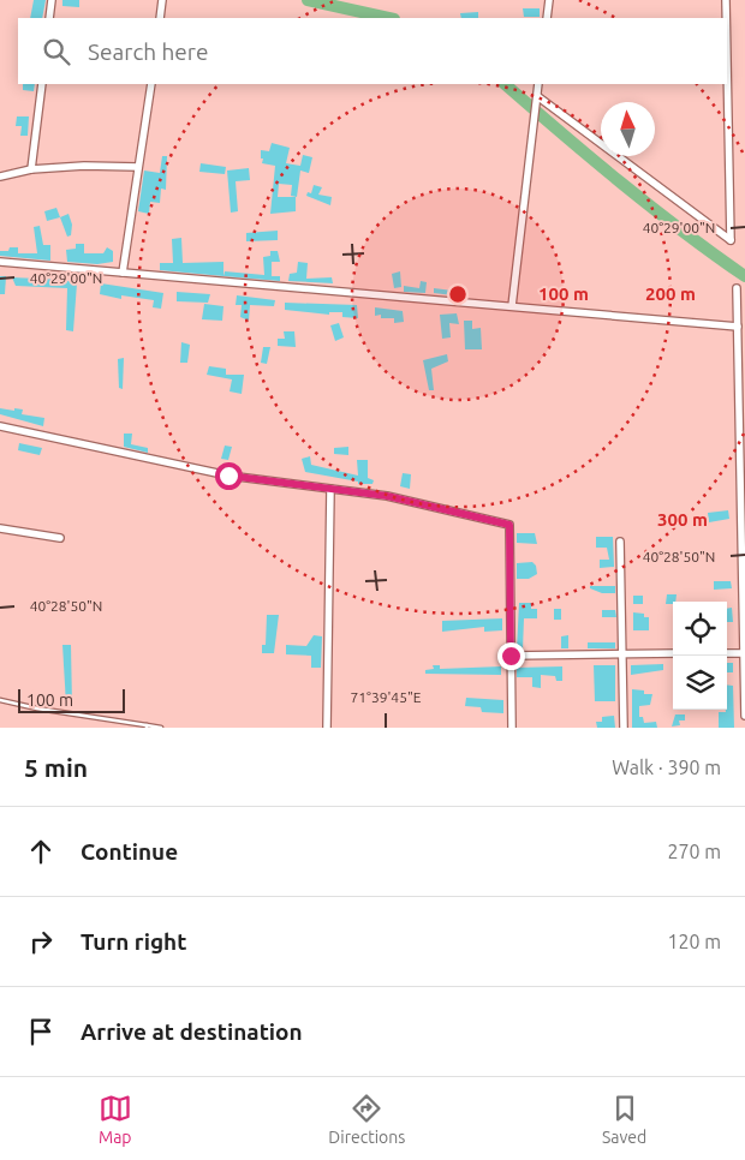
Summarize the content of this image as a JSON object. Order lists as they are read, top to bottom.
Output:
{
  "scale_bar": "100 m",
  "north": "top",
  "page": {
    "search": "Search here",
    "scale": "100 m",
    "heading": ["5 min", "Walk · 390 m"],
    "list": [
      ["Continue", "270 m"],
      ["Turn right", "120 m"],
      "Arrive at destination"
    ],
    "nav": ["Map", "Directions", "Saved"]
  },
  "coordinates": ["40°29'00\"N", "40°28'50\"N", "71°39'45\"E"],
  "rings": ["100 m", "200 m", "300 m"]
}
